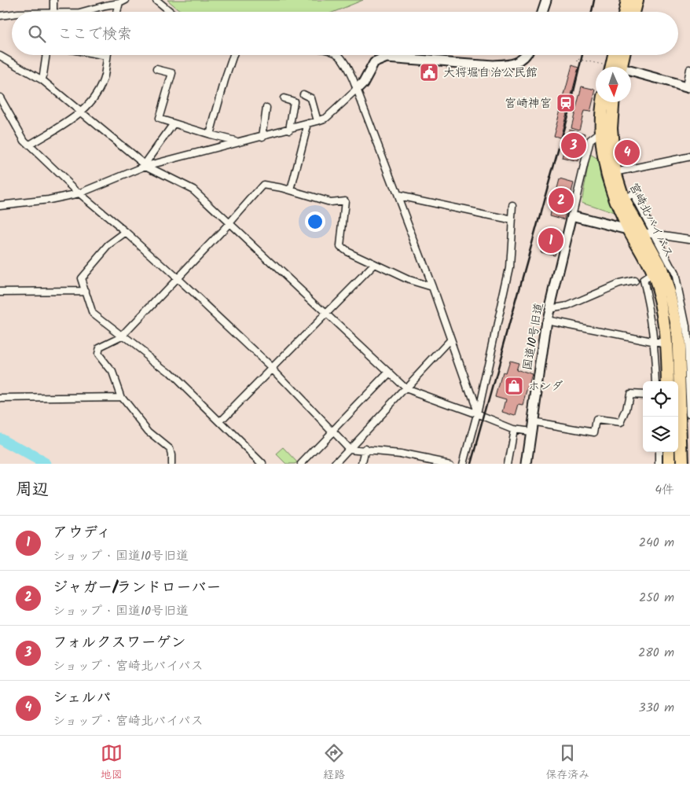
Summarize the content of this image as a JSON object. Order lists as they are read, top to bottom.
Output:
{
  "streets": {
    "highway": ["宮崎北バイパス"],
    "street": ["国道10号旧道"]
  },
  "places": {
    "public building": ["大将堀自治公民館"],
    "station": ["宮崎神宮"],
    "shop": ["ホンダ"]
  },
  "north": "bottom",
  "page": {
    "search": "ここで検索",
    "pins": [
      "3",
      "4",
      "2",
      "1"
    ],
    "heading": ["周辺", "4件"],
    "list": [
      {
        "mark": "1",
        "name": "アウディ",
        "note": "ショップ · 国道10号旧道",
        "value": "240 m"
      },
      {
        "mark": "2",
        "name": "ジャガー/ランドローバー",
        "note": "ショップ · 国道10号旧道",
        "value": "250 m"
      },
      {
        "mark": "3",
        "name": "フォルクスワーゲン",
        "note": "ショップ · 宮崎北バイパス",
        "value": "280 m"
      },
      {
        "mark": "4",
        "name": "シェルパ",
        "note": "ショップ · 宮崎北バイパス",
        "value": "330 m"
      }
    ],
    "nav": ["地図", "経路", "保存済み"]
  }
}
